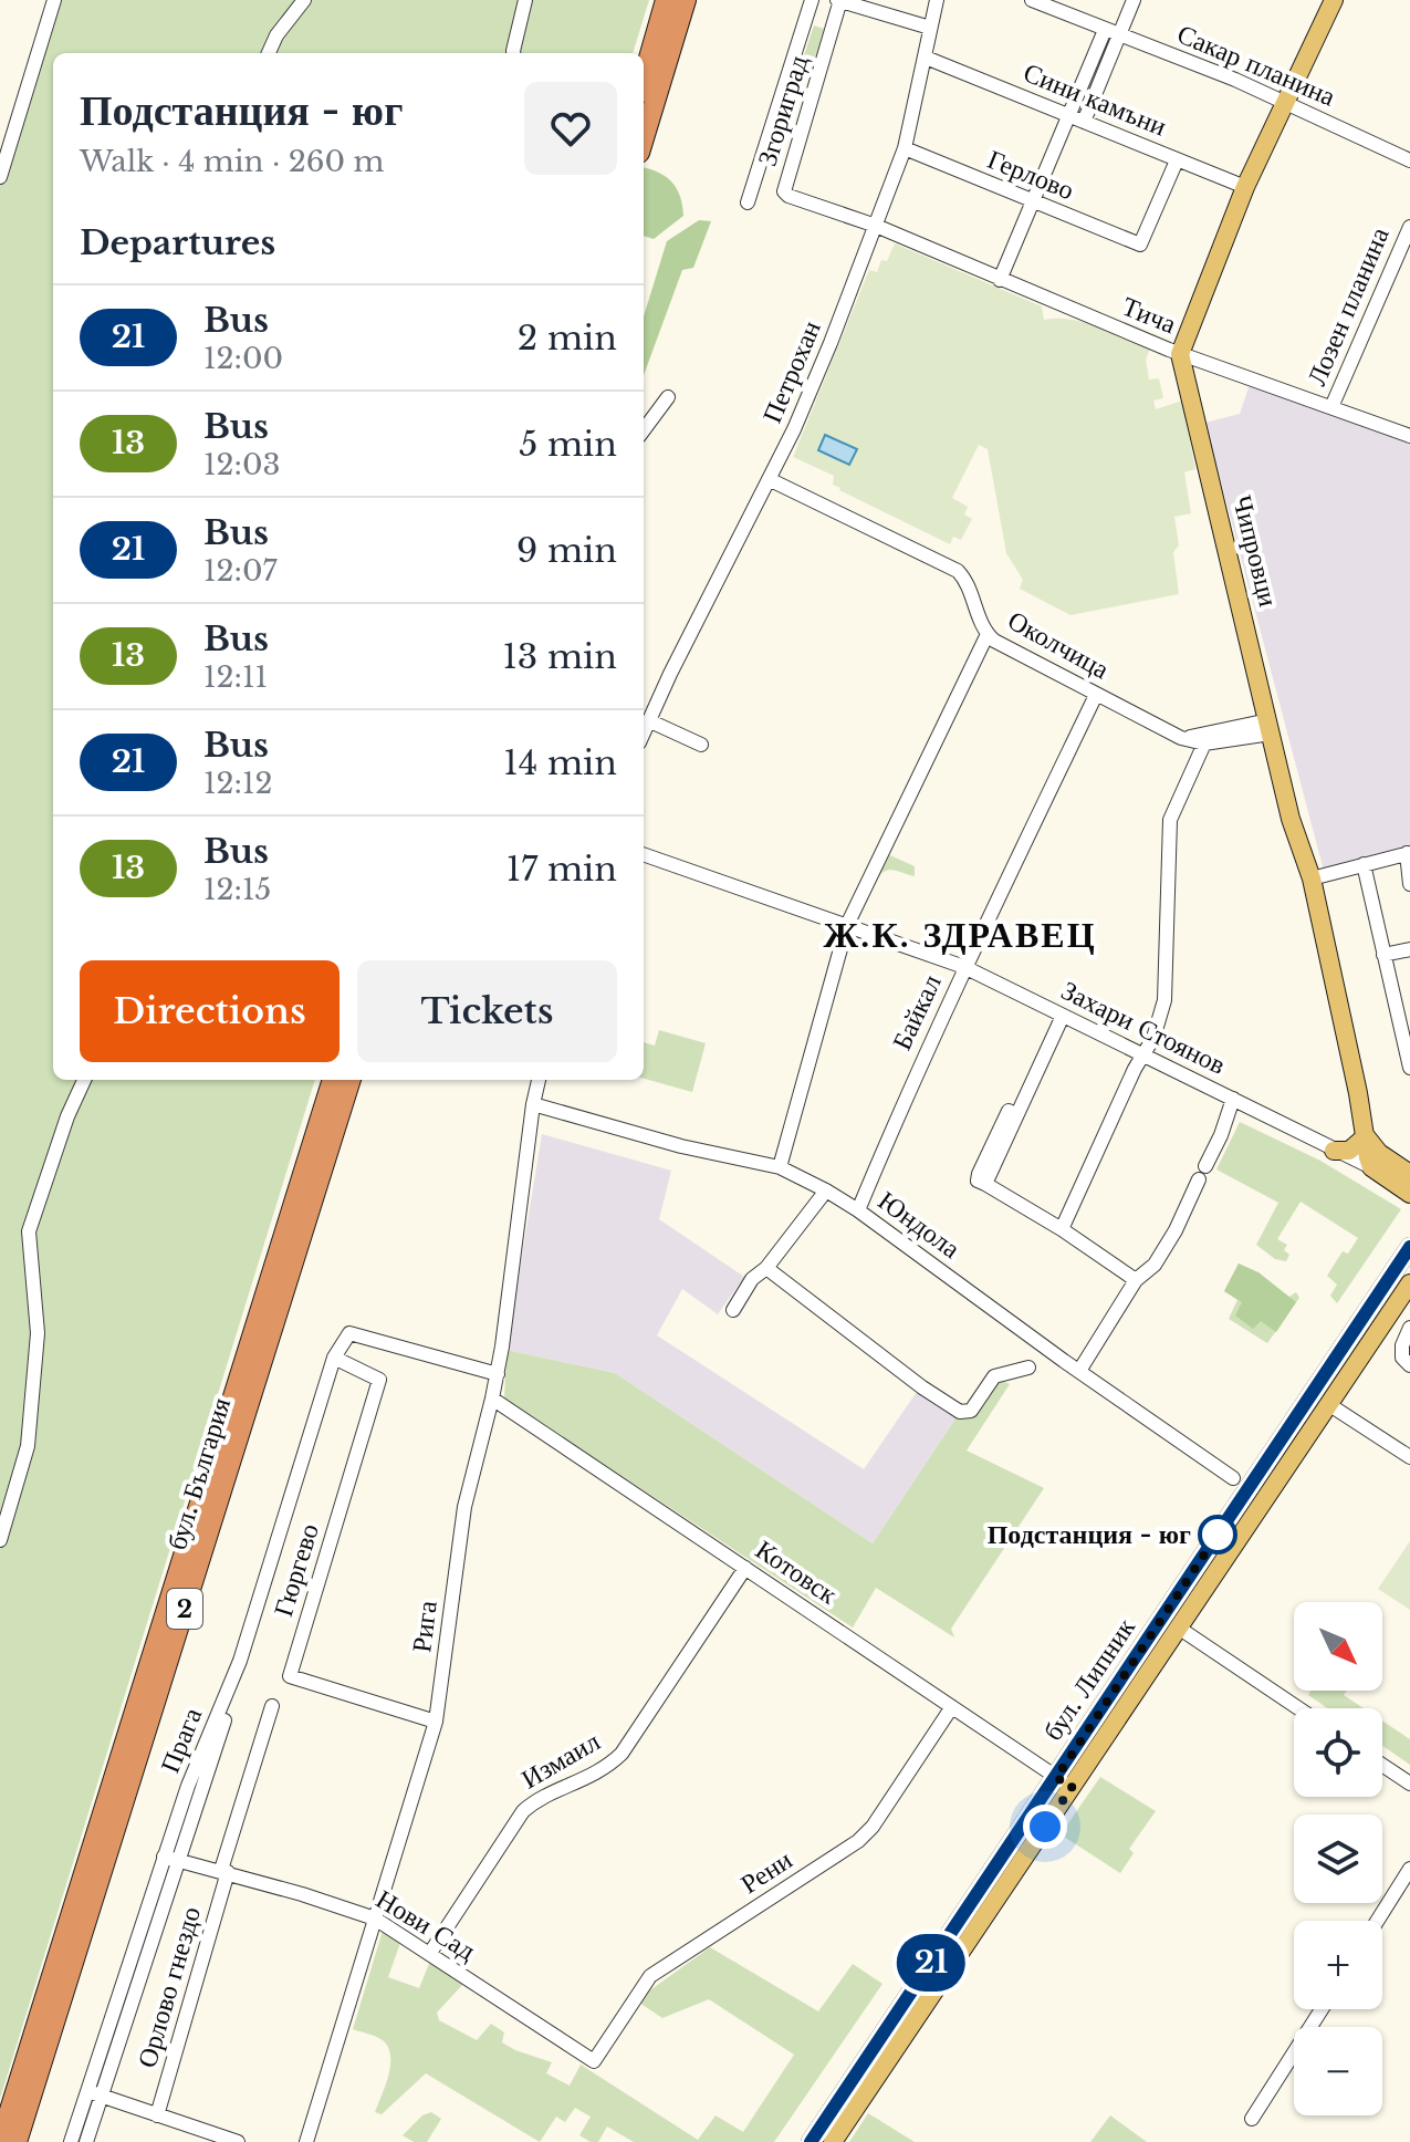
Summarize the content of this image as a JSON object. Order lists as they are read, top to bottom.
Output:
{
  "streets": {
    "highway": ["бул. България", "2"],
    "main road": ["Чипровци", "бул. Липник"],
    "street": [
      "Сакар планина",
      "Сини камъни",
      "Згориград",
      "Герлово",
      "Лозен планина",
      "Тича",
      "Петрохан",
      "Околчица",
      "Байкал",
      "Захари Стоянов",
      "Юндола",
      "Гюргево",
      "Котовск",
      "Рига",
      "Прага",
      "Измаил",
      "Рени",
      "Нови Сад",
      "Орлово гнездо"
    ]
  },
  "crossings": [
    ["Сини камъни", "Герлово"],
    ["Сини камъни", "Петрохан"],
    ["Згориград", "Тича"],
    ["Згориград", "Петрохан"],
    ["Герлово", "Петрохан"],
    ["Лозен планина", "Тича"],
    ["Тича", "Петрохан"],
    ["Тича", "Чипровци"],
    ["Петрохан", "Околчица"],
    ["Чипровци", "Захари Стоянов"],
    ["Околчица", "Байкал"],
    ["Байкал", "Захари Стоянов"],
    ["Байкал", "Юндола"],
    ["Юндола", "Рига"],
    ["Гюргево", "Рига"],
    ["Гюргево", "Прага"],
    ["Котовск", "Рига"],
    ["Котовск", "бул. Липник"],
    ["Котовск", "Измаил"],
    ["Котовск", "Рени"],
    ["Рига", "Нови Сад"],
    ["Прага", "Нови Сад"],
    ["Измаил", "Нови Сад"],
    ["Рени", "Нови Сад"],
    ["Нови Сад", "Орлово гнездо"]
  ],
  "districts": ["Ж.К. ЗДРАВЕЦ"],
  "places": ["Подстанция - юг"],
  "lines": ["bus line 21"],
  "north": "bottom right",
  "page": {
    "on_map": "21",
    "heading": [
      ["Подстанция - юг", "Walk · 4 min · 260 m"],
      "Departures"
    ],
    "list": [
      {
        "mark": "21",
        "name": "Bus",
        "note": "12:00",
        "value": "2 min"
      },
      {
        "mark": "13",
        "name": "Bus",
        "note": "12:03",
        "value": "5 min"
      },
      {
        "mark": "21",
        "name": "Bus",
        "note": "12:07",
        "value": "9 min"
      },
      {
        "mark": "13",
        "name": "Bus",
        "note": "12:11",
        "value": "13 min"
      },
      {
        "mark": "21",
        "name": "Bus",
        "note": "12:12",
        "value": "14 min"
      },
      {
        "mark": "13",
        "name": "Bus",
        "note": "12:15",
        "value": "17 min"
      }
    ],
    "buttons": ["Directions", "Tickets"],
    "map_buttons": ["+", "−"]
  }
}
